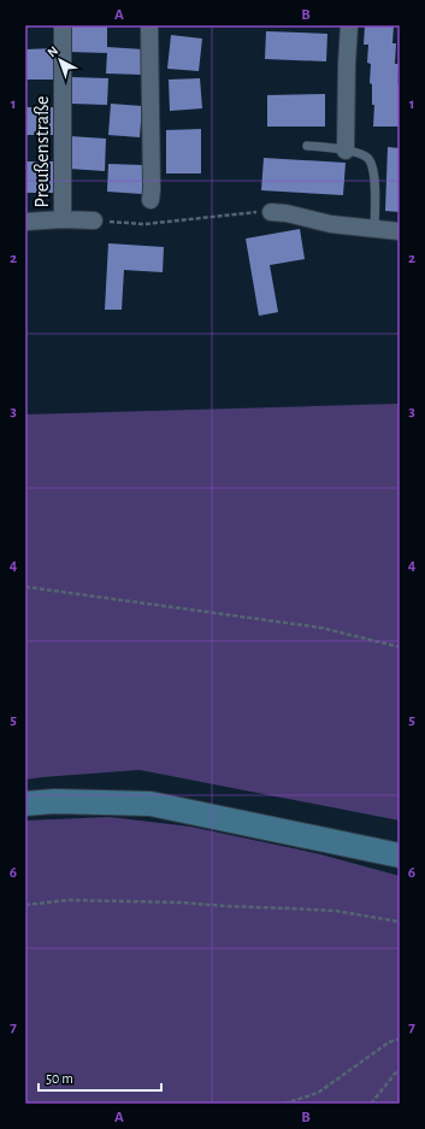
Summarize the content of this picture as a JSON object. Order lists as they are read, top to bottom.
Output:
{
  "streets": {
    "street": ["Preußenstraße"]
  },
  "scale_bar": "50 m",
  "north": "top left",
  "grid": {
    "columns": ["A", "B"],
    "rows": [
      "1",
      "2",
      "3",
      "4",
      "5",
      "6",
      "7"
    ]
  }
}
